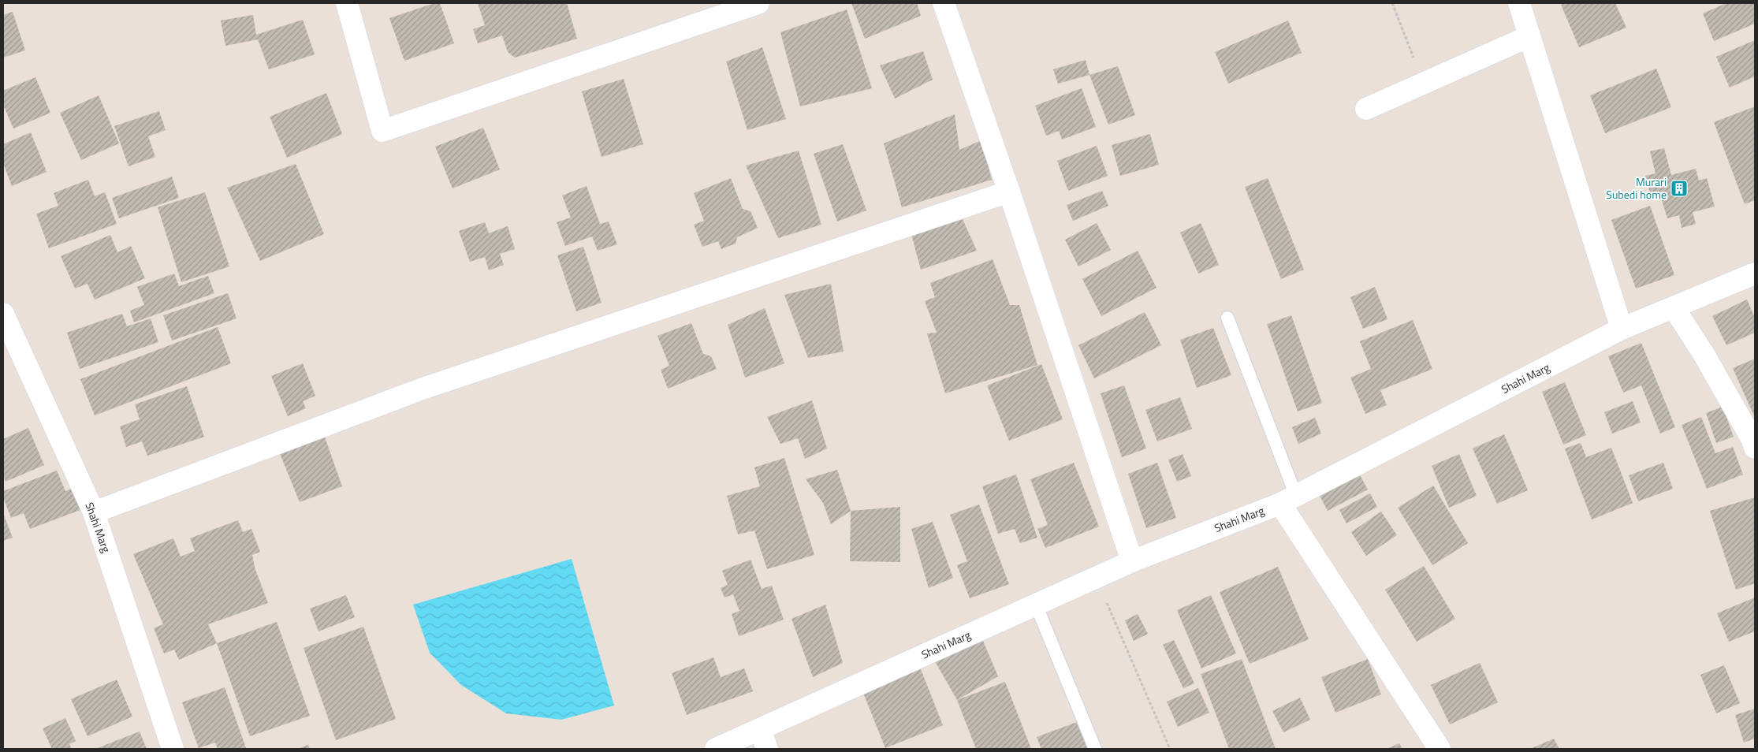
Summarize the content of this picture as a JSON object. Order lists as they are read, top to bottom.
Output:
{
  "streets": {
    "street": ["Shahi Marg"]
  },
  "places": {
    "building": ["Murari Subedi home"]
  }
}
